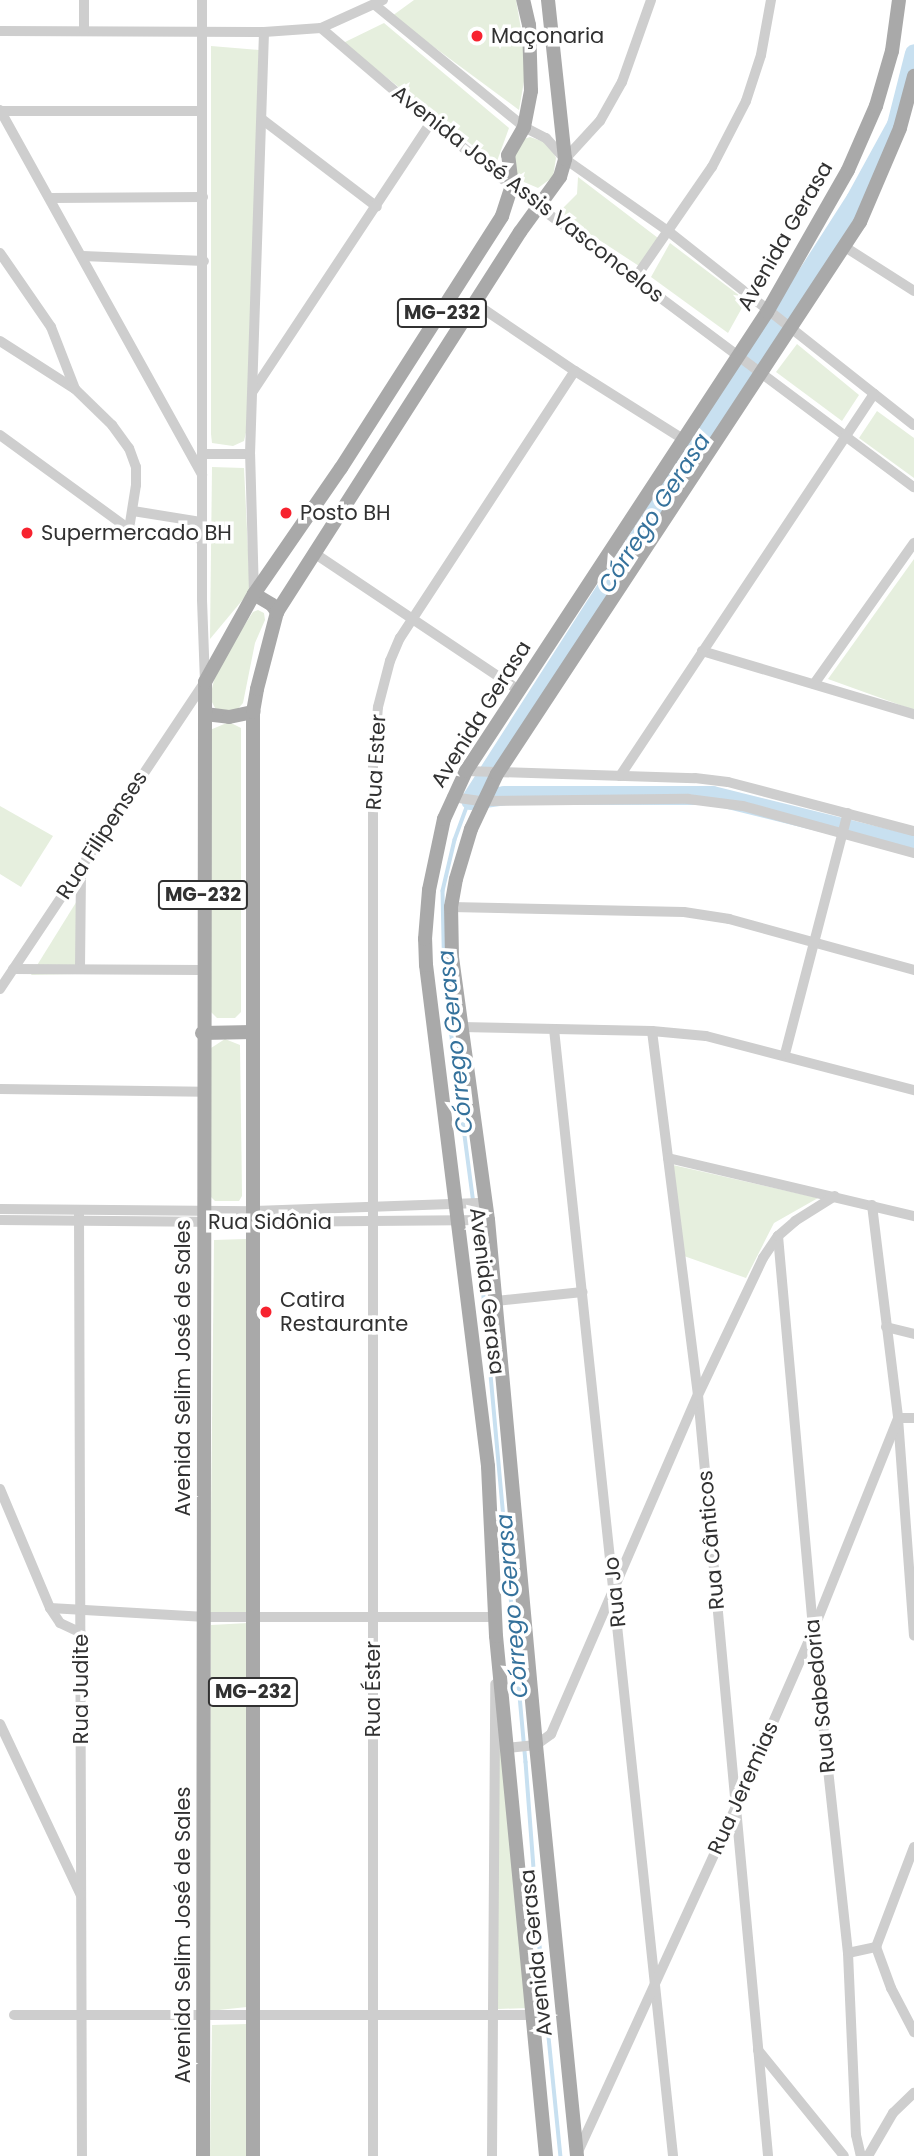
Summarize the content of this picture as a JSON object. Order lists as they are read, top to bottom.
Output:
{
  "streets": {
    "main road": ["Avenida Gerasa", "MG-232", "Avenida Selim José de Sales"],
    "street": [
      "Avenida José Assis Vasconcelos",
      "Rua Ester",
      "Rua Filipenses",
      "Rua Sidônia",
      "Rua Cânticos",
      "Rua Jo",
      "Rua Judite",
      "Rua Éster",
      "Rua Sabedoria",
      "Rua Jeremias"
    ]
  },
  "crossings": [
    ["Avenida José Assis Vasconcelos", "Avenida Gerasa"],
    ["Avenida José Assis Vasconcelos", "MG-232"],
    ["Avenida Gerasa", "Rua Sidônia"],
    ["Avenida Gerasa", "Rua Jeremias"],
    ["MG-232", "Rua Sidônia"],
    ["MG-232", "Avenida Selim José de Sales"],
    ["Rua Ester", "Rua Sidônia"],
    ["Rua Ester", "Rua Éster"],
    ["Rua Filipenses", "Avenida Selim José de Sales"],
    ["Rua Sidônia", "Avenida Selim José de Sales"],
    ["Rua Sidônia", "Rua Judite"],
    ["Rua Sidônia", "Rua Éster"],
    ["Rua Cânticos", "Rua Jeremias"],
    ["Rua Jo", "Rua Jeremias"],
    ["Rua Sabedoria", "Rua Jeremias"]
  ],
  "water": ["Córrego Gerasa"],
  "places": [
    "Maçonaria",
    "Posto BH",
    "Supermercado BH",
    "Catira Restaurante"
  ]
}
